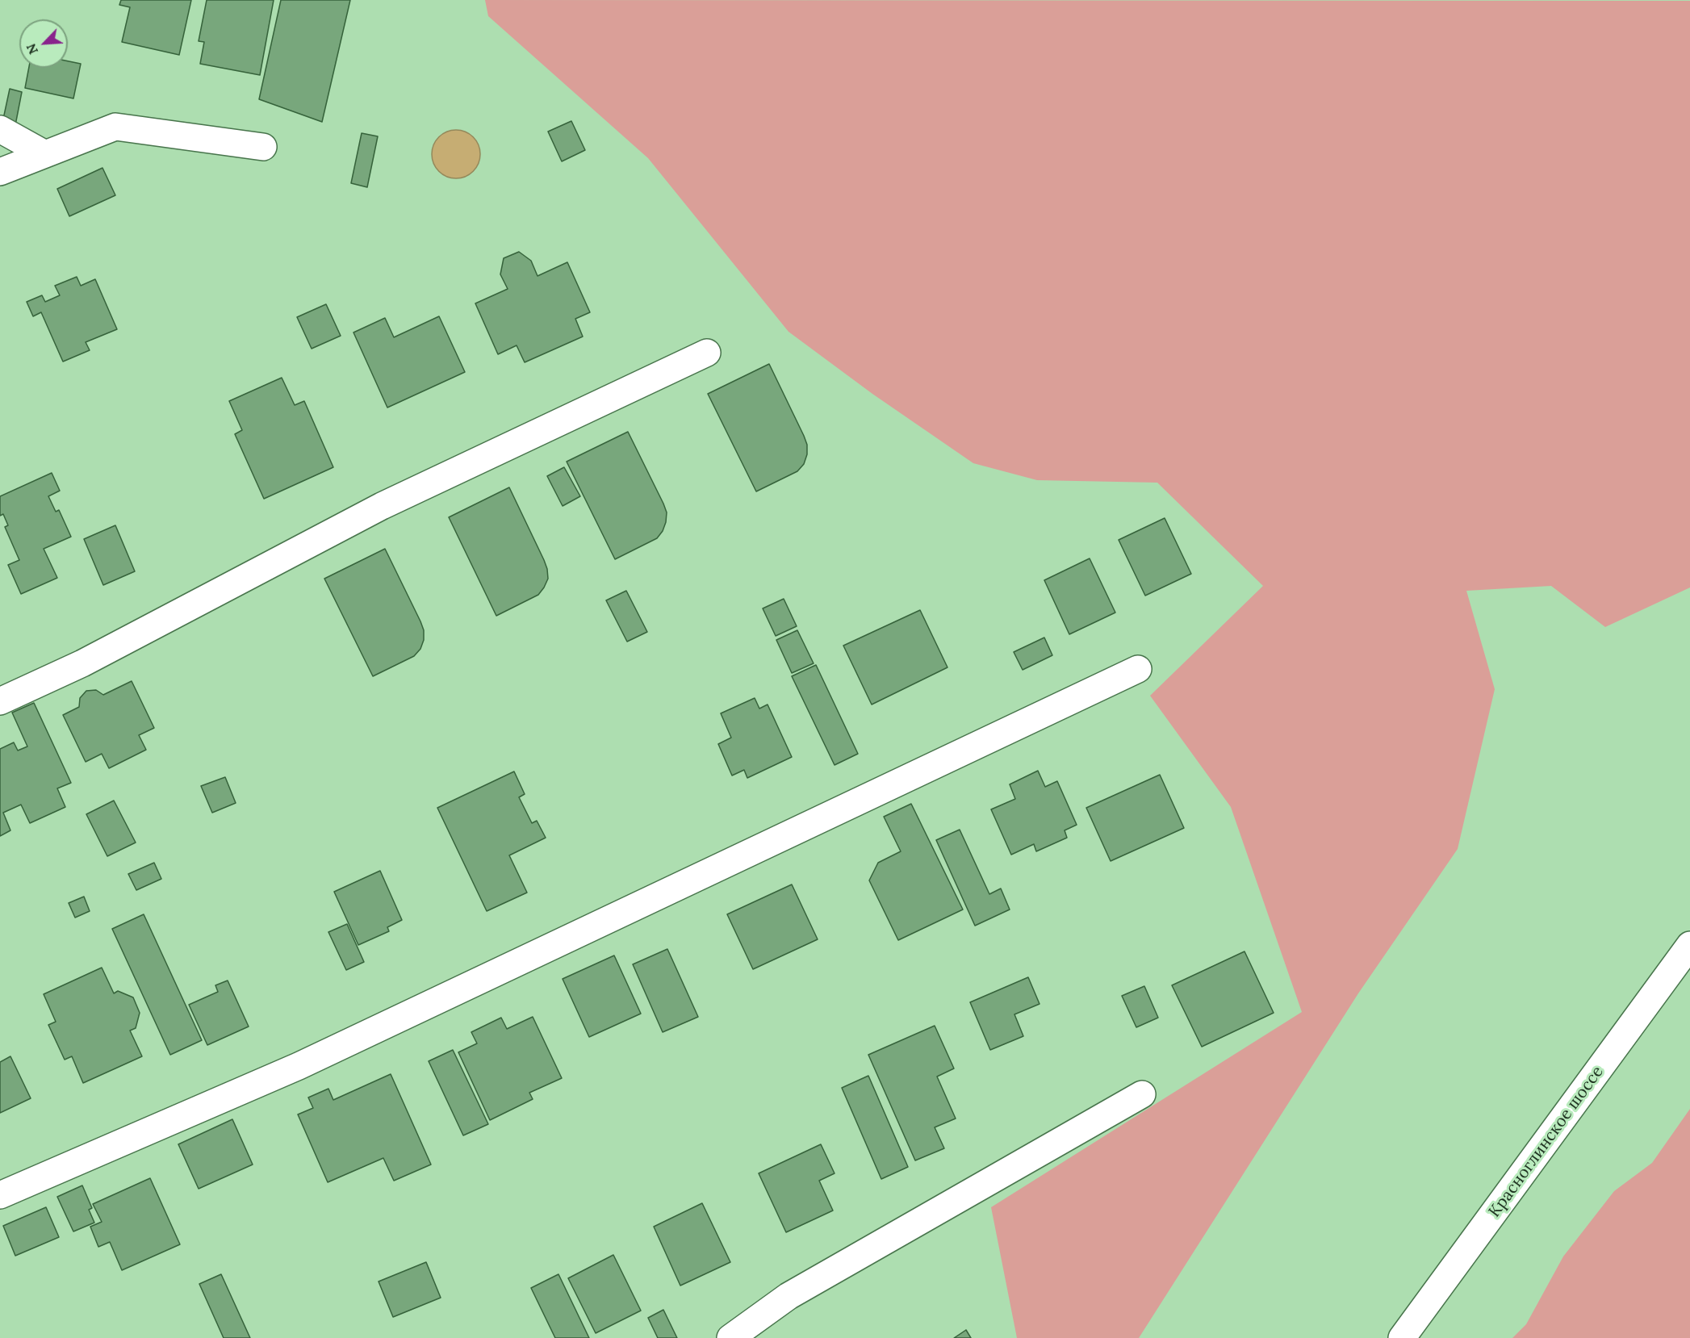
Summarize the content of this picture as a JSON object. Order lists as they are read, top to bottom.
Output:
{
  "streets": {
    "street": ["Красноглинское шоссе"]
  },
  "north": "bottom left"
}
